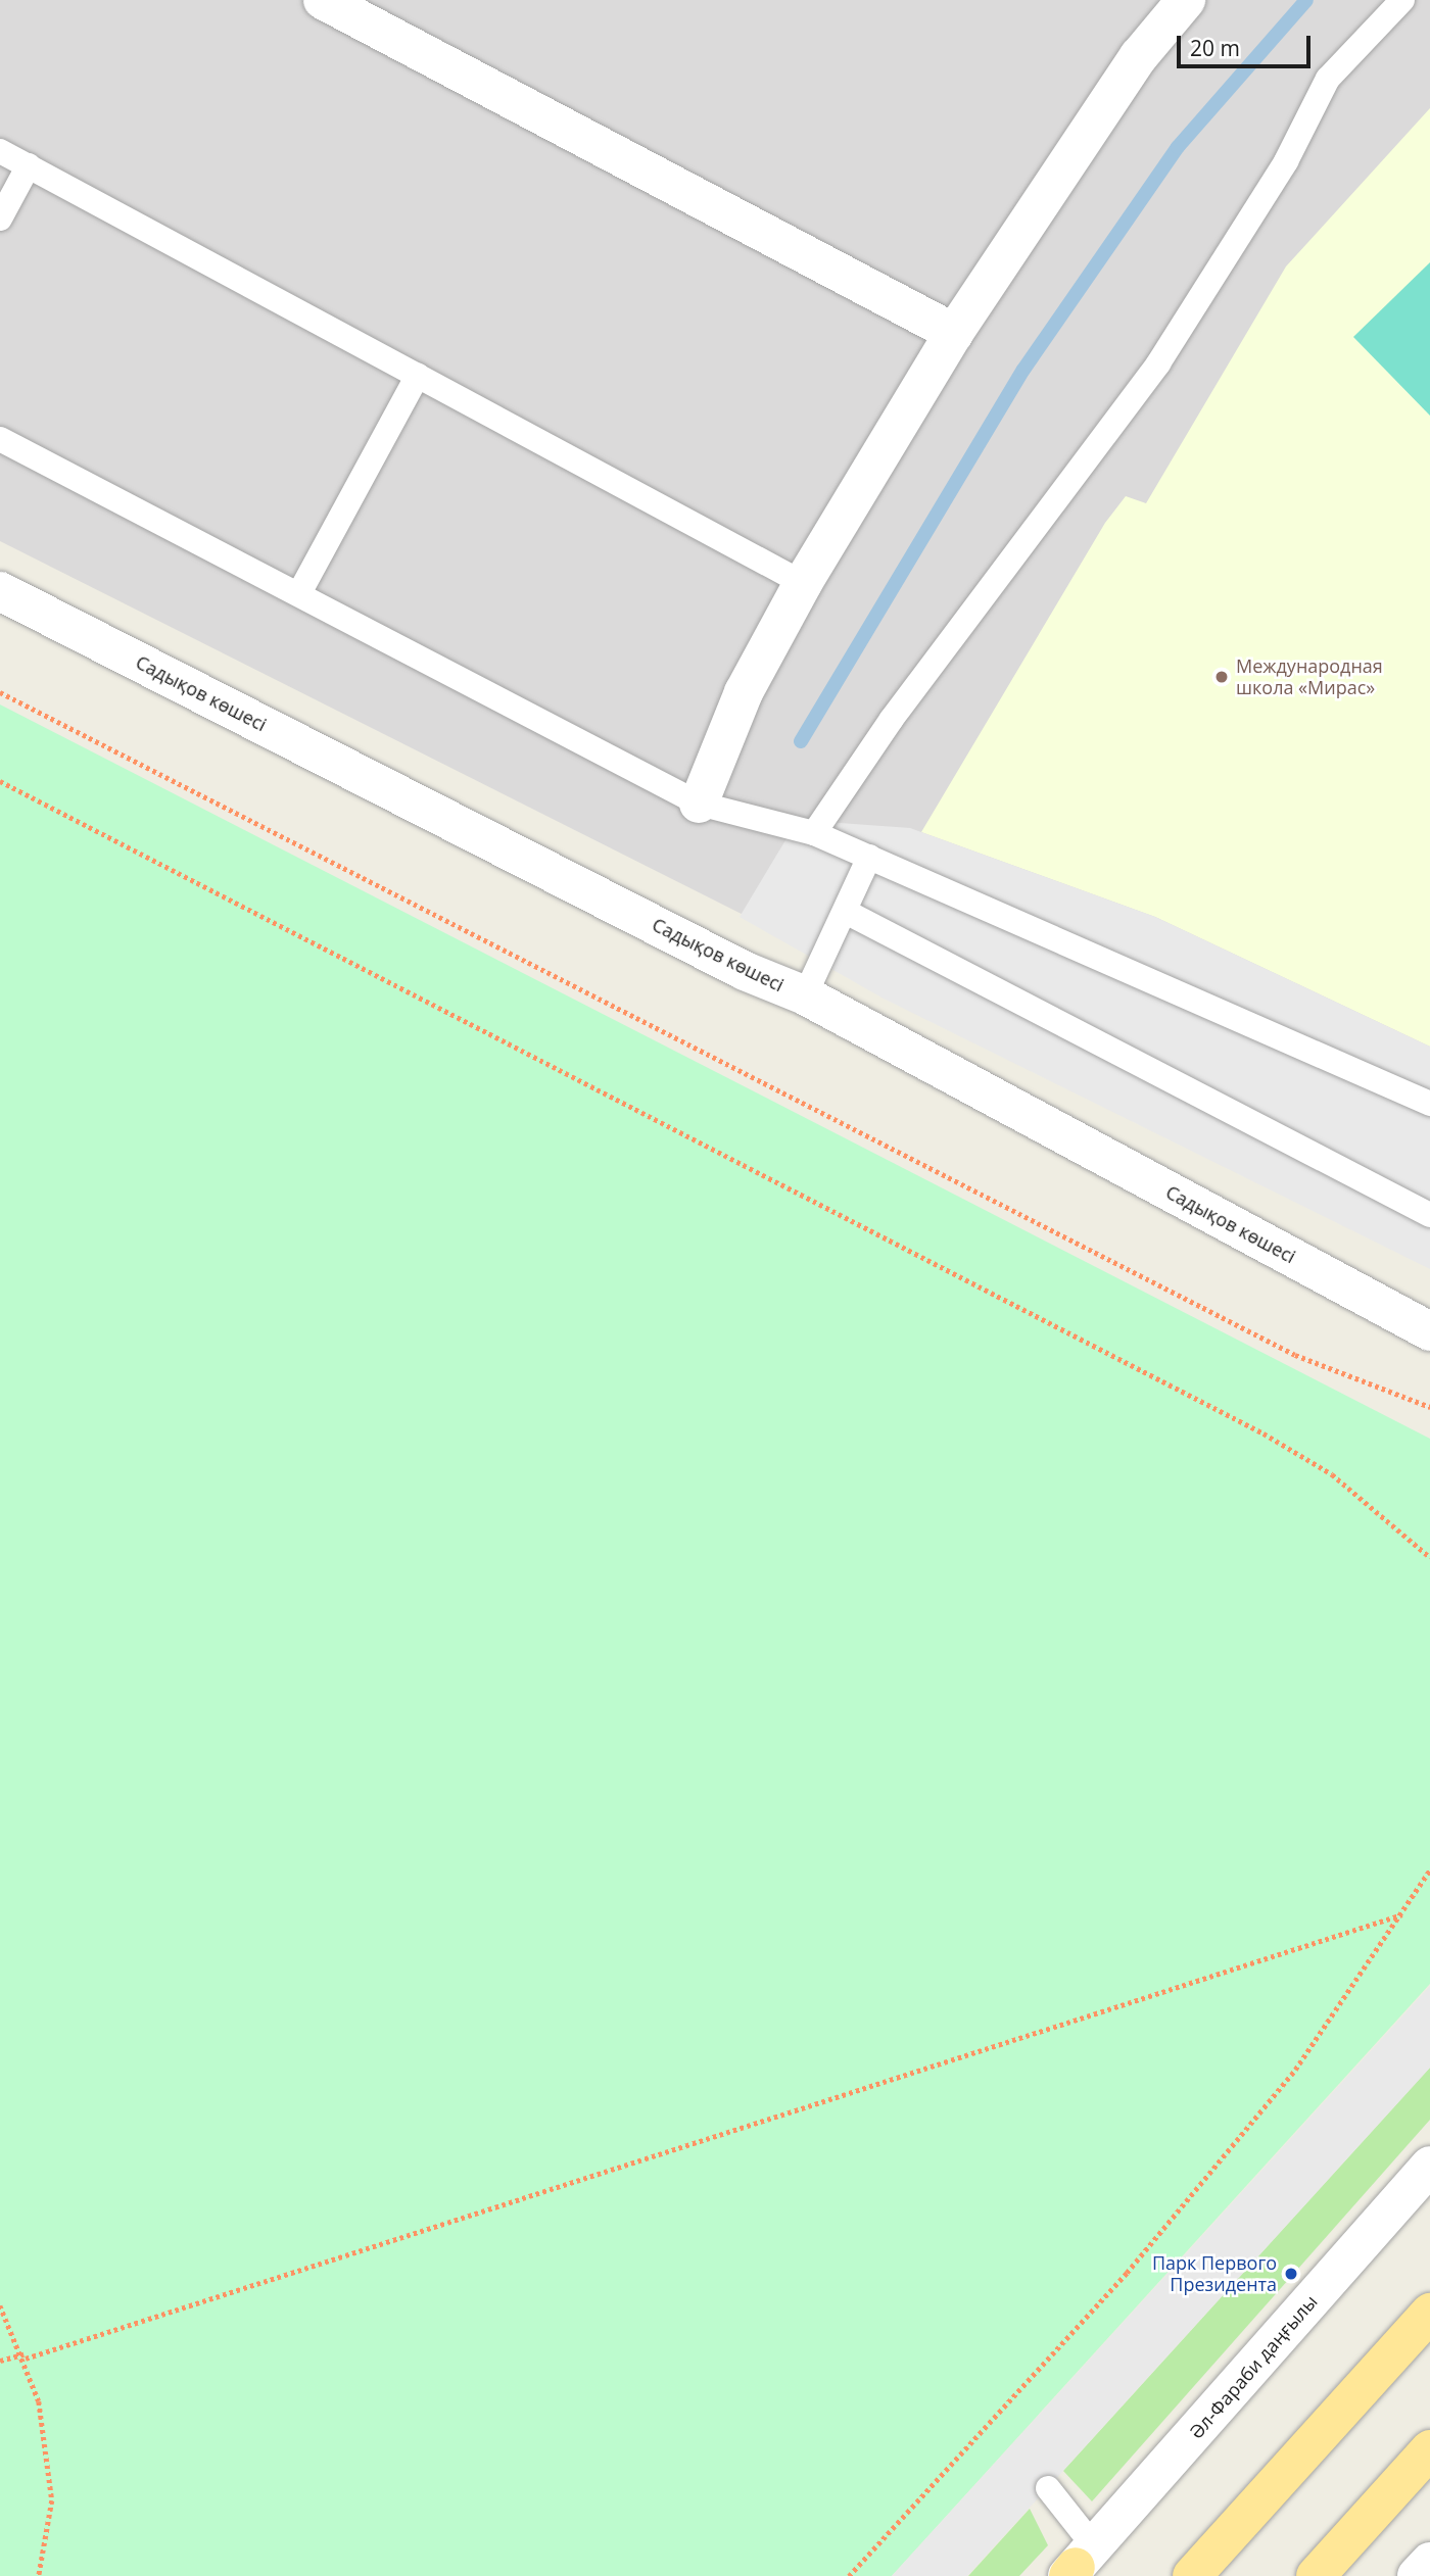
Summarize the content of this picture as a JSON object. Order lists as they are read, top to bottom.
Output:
{
  "streets": {
    "street": ["Садықов көшесі", "Әл-Фараби даңғылы"]
  },
  "places": ["Международная школа «Мирас»", "Парк Первого Президента"],
  "scale_bar": "20 m"
}
